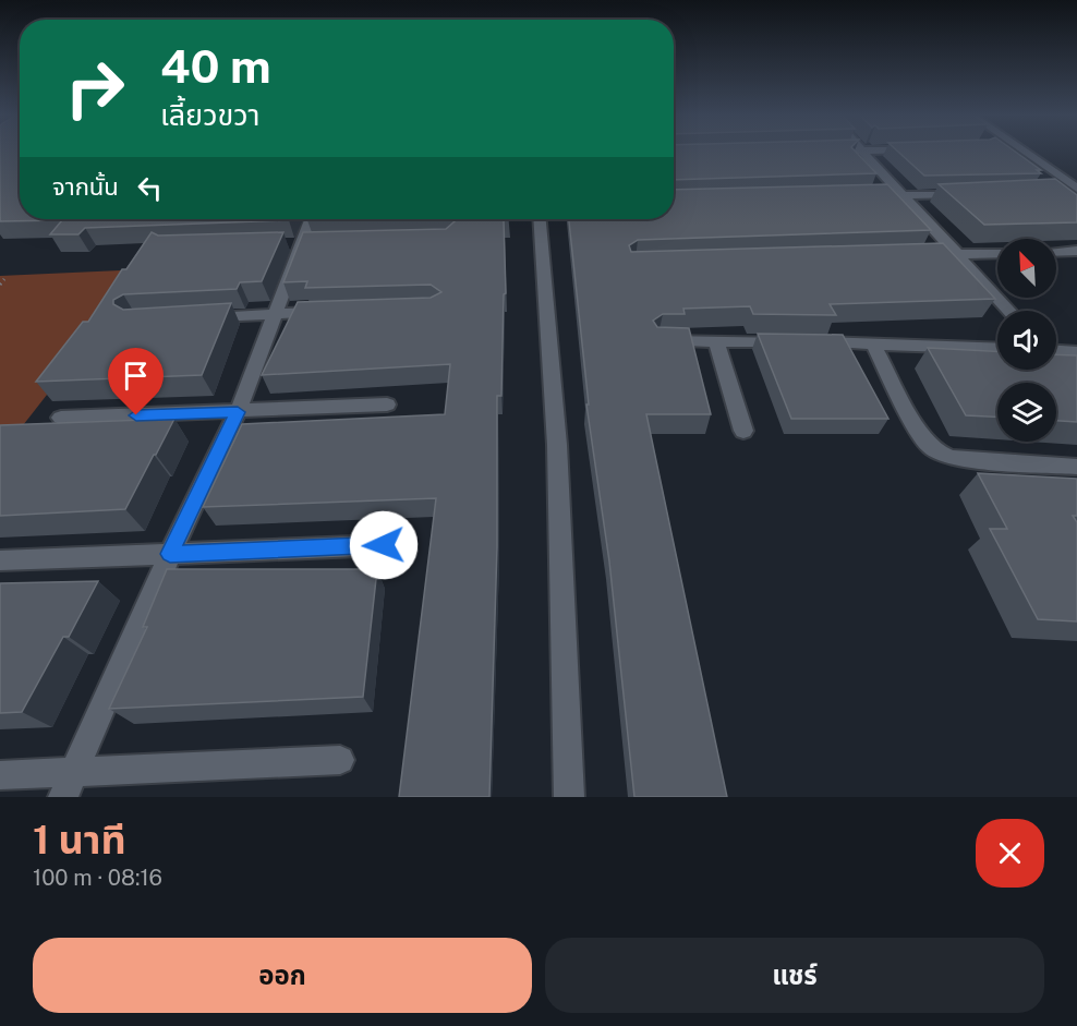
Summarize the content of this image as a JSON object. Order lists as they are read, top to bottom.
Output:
{
  "north": "top left",
  "page": {
    "turn": ["40 m", "เลี้ยวขวา"],
    "then": "จากนั้น",
    "heading": ["1 นาที", "100 m · 08:16"],
    "buttons": ["ออก", "แชร์"]
  }
}
